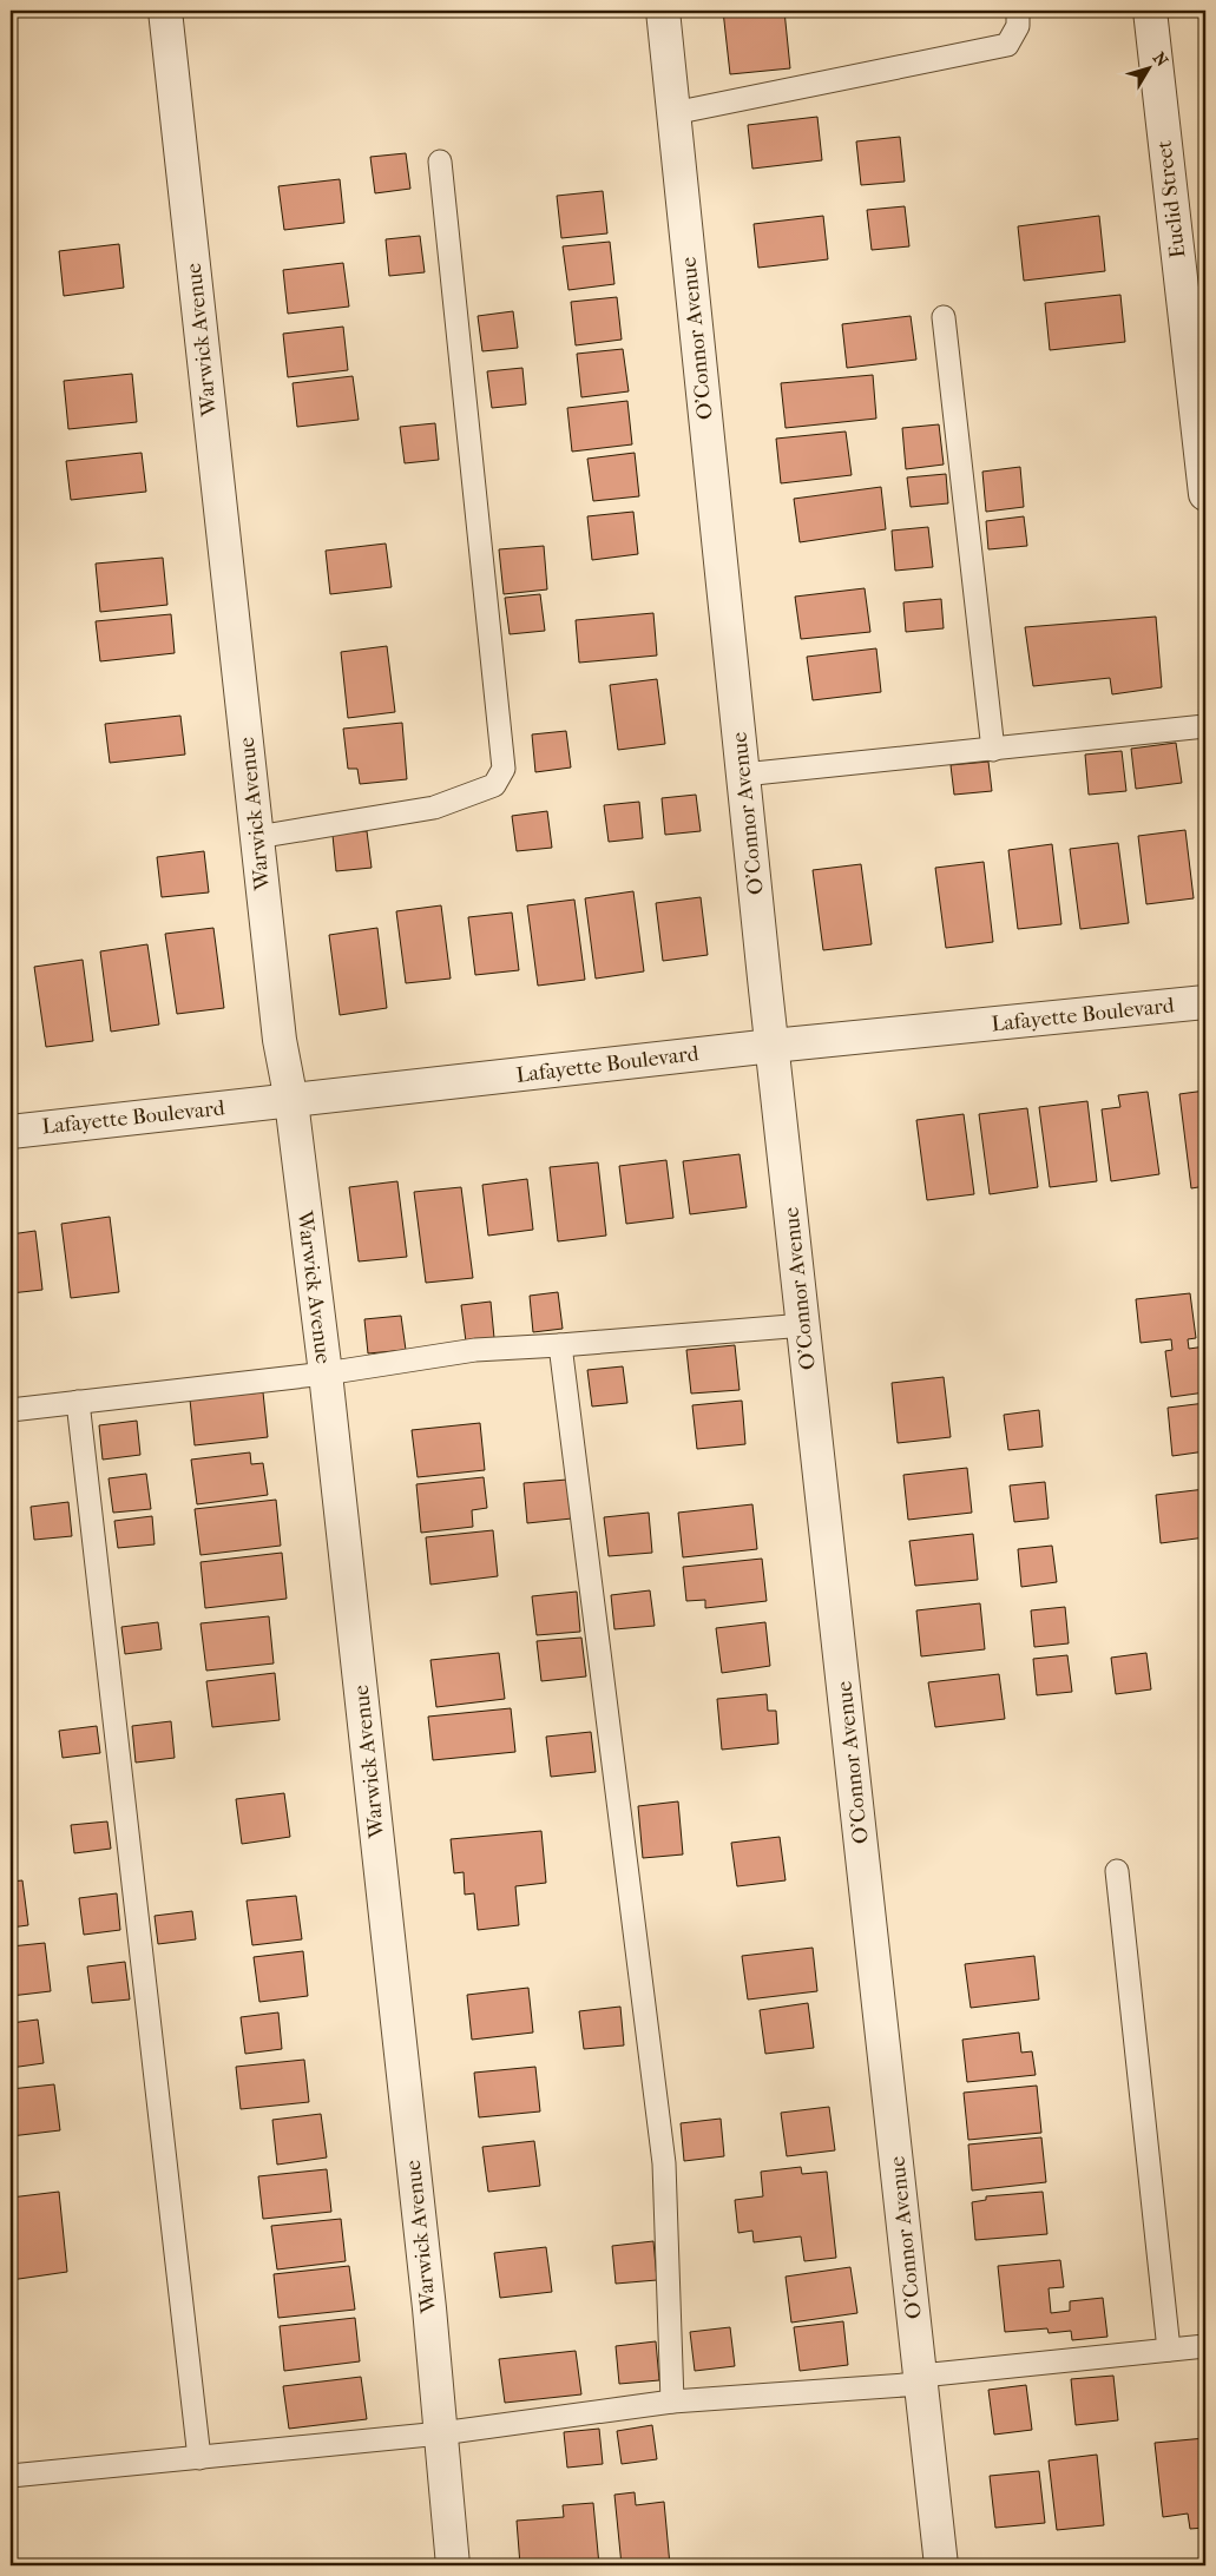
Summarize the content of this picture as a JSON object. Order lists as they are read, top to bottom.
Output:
{
  "streets": {
    "street": [
      "Euclid Street",
      "O'Connor Avenue",
      "Warwick Avenue",
      "Lafayette Boulevard"
    ]
  },
  "crossings": [
    ["O'Connor Avenue", "Lafayette Boulevard"],
    ["Warwick Avenue", "Lafayette Boulevard"]
  ],
  "north": "top right"
}
